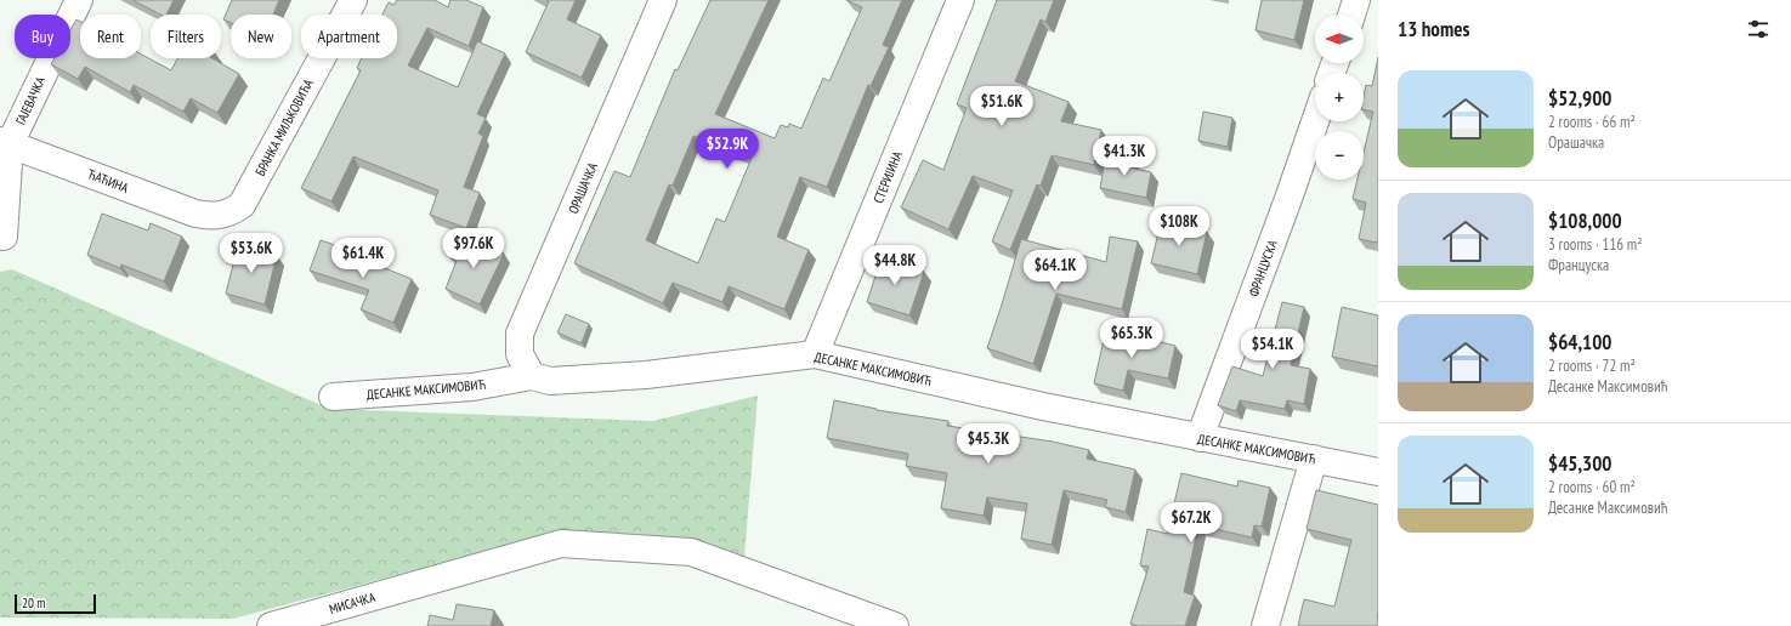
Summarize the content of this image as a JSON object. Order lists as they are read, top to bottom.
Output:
{
  "streets": {
    "street": [
      "ГАЈЕВАЧКА",
      "БРАНКА МИЉКОВИЋА",
      "СТЕРИЈИНА",
      "ЋАЋИНА",
      "ОРАШАЧКА",
      "ФРАНЦУСКА",
      "ДЕСАНКЕ МАКСИМОВИЋ",
      "МИСАЧКА"
    ]
  },
  "crossings": [
    ["ГАЈЕВАЧКА", "ЋАЋИНА"],
    ["БРАНКА МИЉКОВИЋА", "ЋАЋИНА"],
    ["СТЕРИЈИНА", "ДЕСАНКЕ МАКСИМОВИЋ"],
    ["ОРАШАЧКА", "ДЕСАНКЕ МАКСИМОВИЋ"],
    ["ФРАНЦУСКА", "ДЕСАНКЕ МАКСИМОВИЋ"]
  ],
  "scale_bar": "20 m",
  "north": "left",
  "page": {
    "heading": "13 homes",
    "map_buttons": ["+", "−"],
    "chip": [
      "Buy",
      "Rent",
      "Filters",
      "New",
      "Apartment"
    ],
    "list": [
      {
        "name": "$52,900",
        "note": "2 rooms · 66 m² · Орашачка"
      },
      {
        "name": "$108,000",
        "note": "3 rooms · 116 m² · Француска"
      },
      {
        "name": "$64,100",
        "note": "2 rooms · 72 m² · Десанке Максимовић"
      },
      {
        "name": "$45,300",
        "note": "2 rooms · 60 m² · Десанке Максимовић"
      }
    ],
    "price": [
      "$51.6K",
      "$52.9K",
      "$41.3K",
      "$108K",
      "$97.6K",
      "$53.6K",
      "$61.4K",
      "$44.8K",
      "$64.1K",
      "$65.3K",
      "$54.1K",
      "$45.3K",
      "$67.2K"
    ],
    "scale": "20 m"
  }
}
